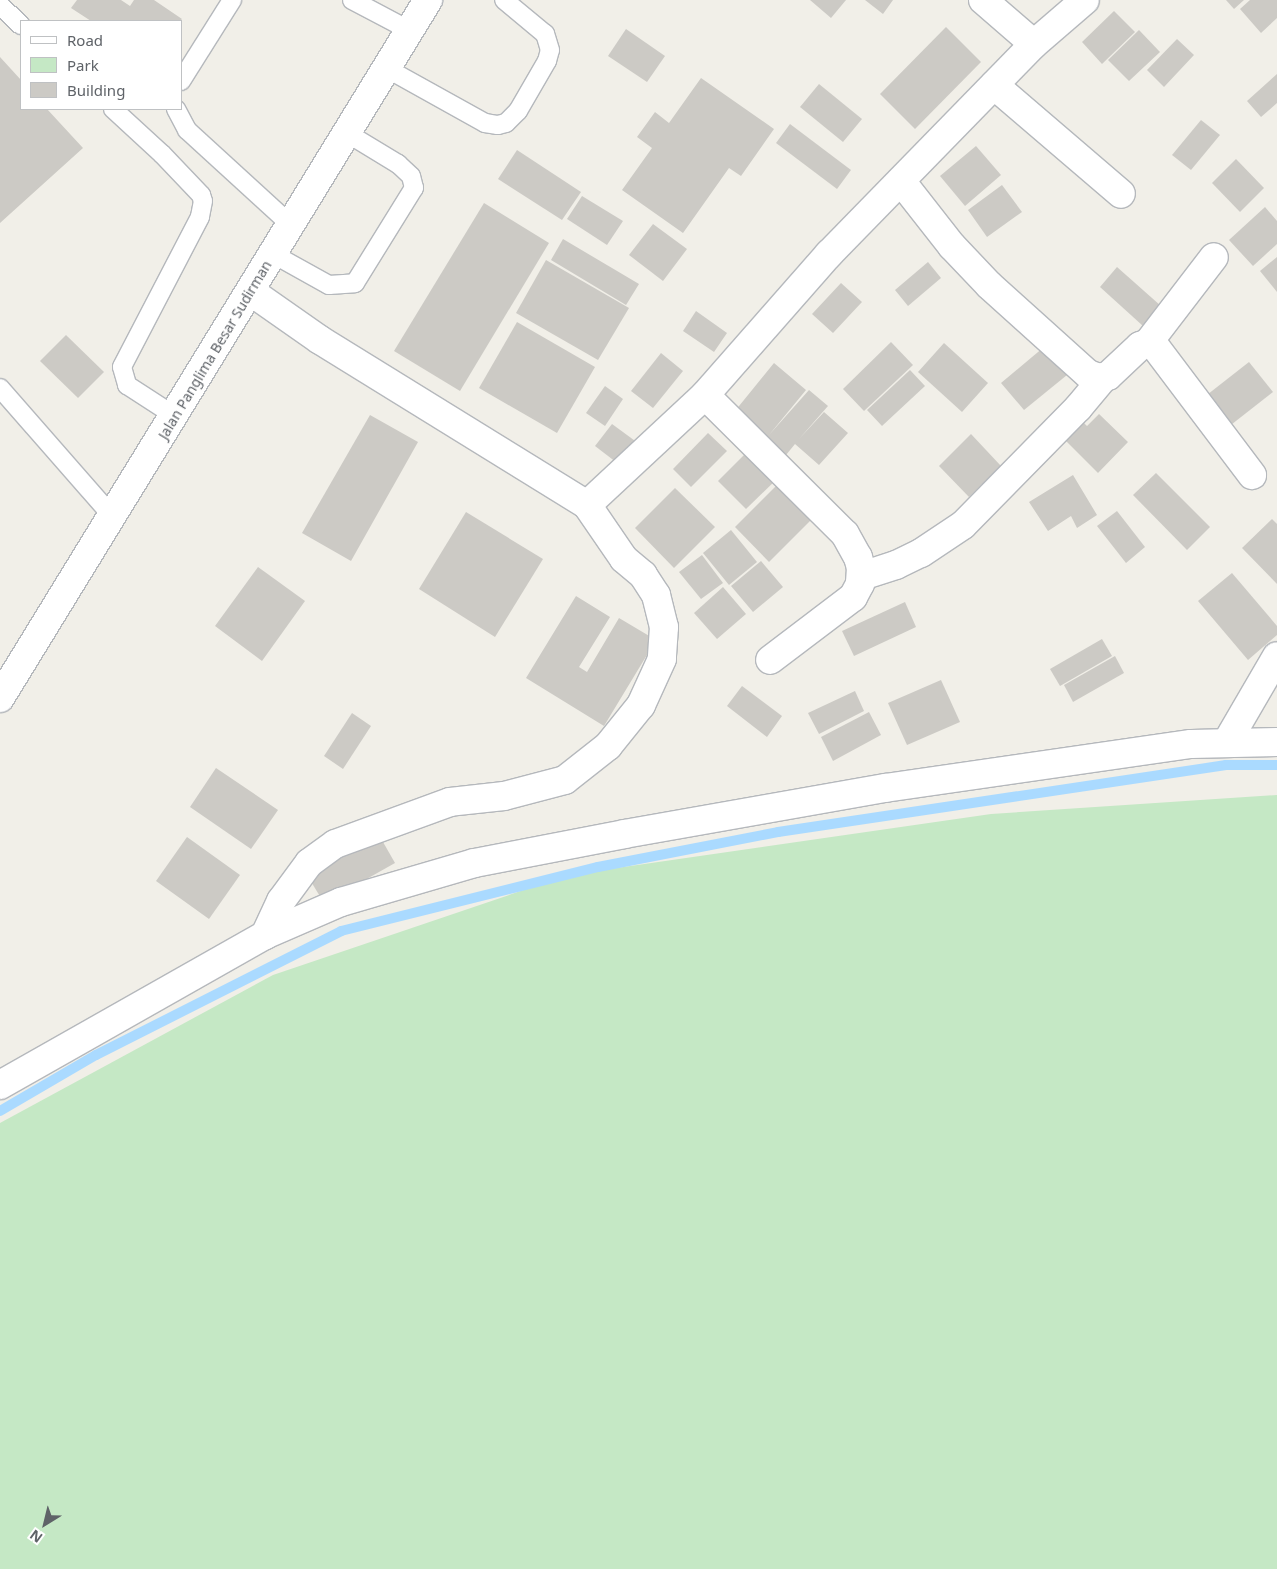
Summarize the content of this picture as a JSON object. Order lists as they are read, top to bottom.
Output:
{
  "streets": {
    "street": ["Jalan Panglima Besar Sudirman"]
  },
  "legend": ["Road", "Park", "Building"],
  "north": "bottom left"
}
